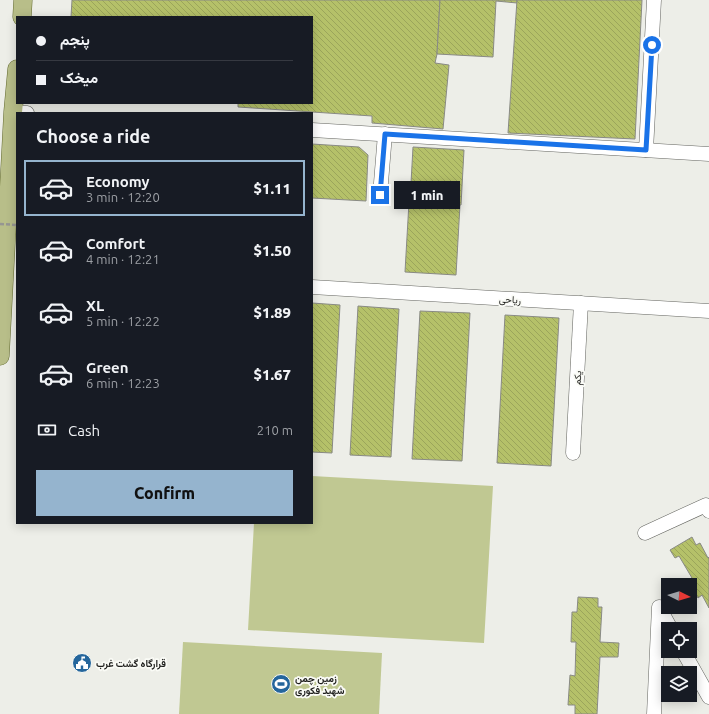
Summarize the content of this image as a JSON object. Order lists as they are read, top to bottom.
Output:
{
  "streets": {
    "street": ["ریاحی", "یکم"]
  },
  "crossings": [
    ["ریاحی", "یکم"]
  ],
  "places": {
    "public building": ["قرارگاه گشت غرب"],
    "sports": ["زمین چمن شهید فکوری"]
  },
  "north": "right",
  "page": {
    "banner": ["پنجم", "میخک"],
    "heading": "Choose a ride",
    "list": [
      {
        "name": "Economy",
        "note": "3 min · 12:20",
        "value": "$1.11"
      },
      {
        "name": "Comfort",
        "note": "4 min · 12:21",
        "value": "$1.50"
      },
      {
        "name": "XL",
        "note": "5 min · 12:22",
        "value": "$1.89"
      },
      {
        "name": "Green",
        "note": "6 min · 12:23",
        "value": "$1.67"
      }
    ],
    "bubble": "1 min",
    "pay": ["Cash", "210 m"],
    "buttons": "Confirm"
  }
}
